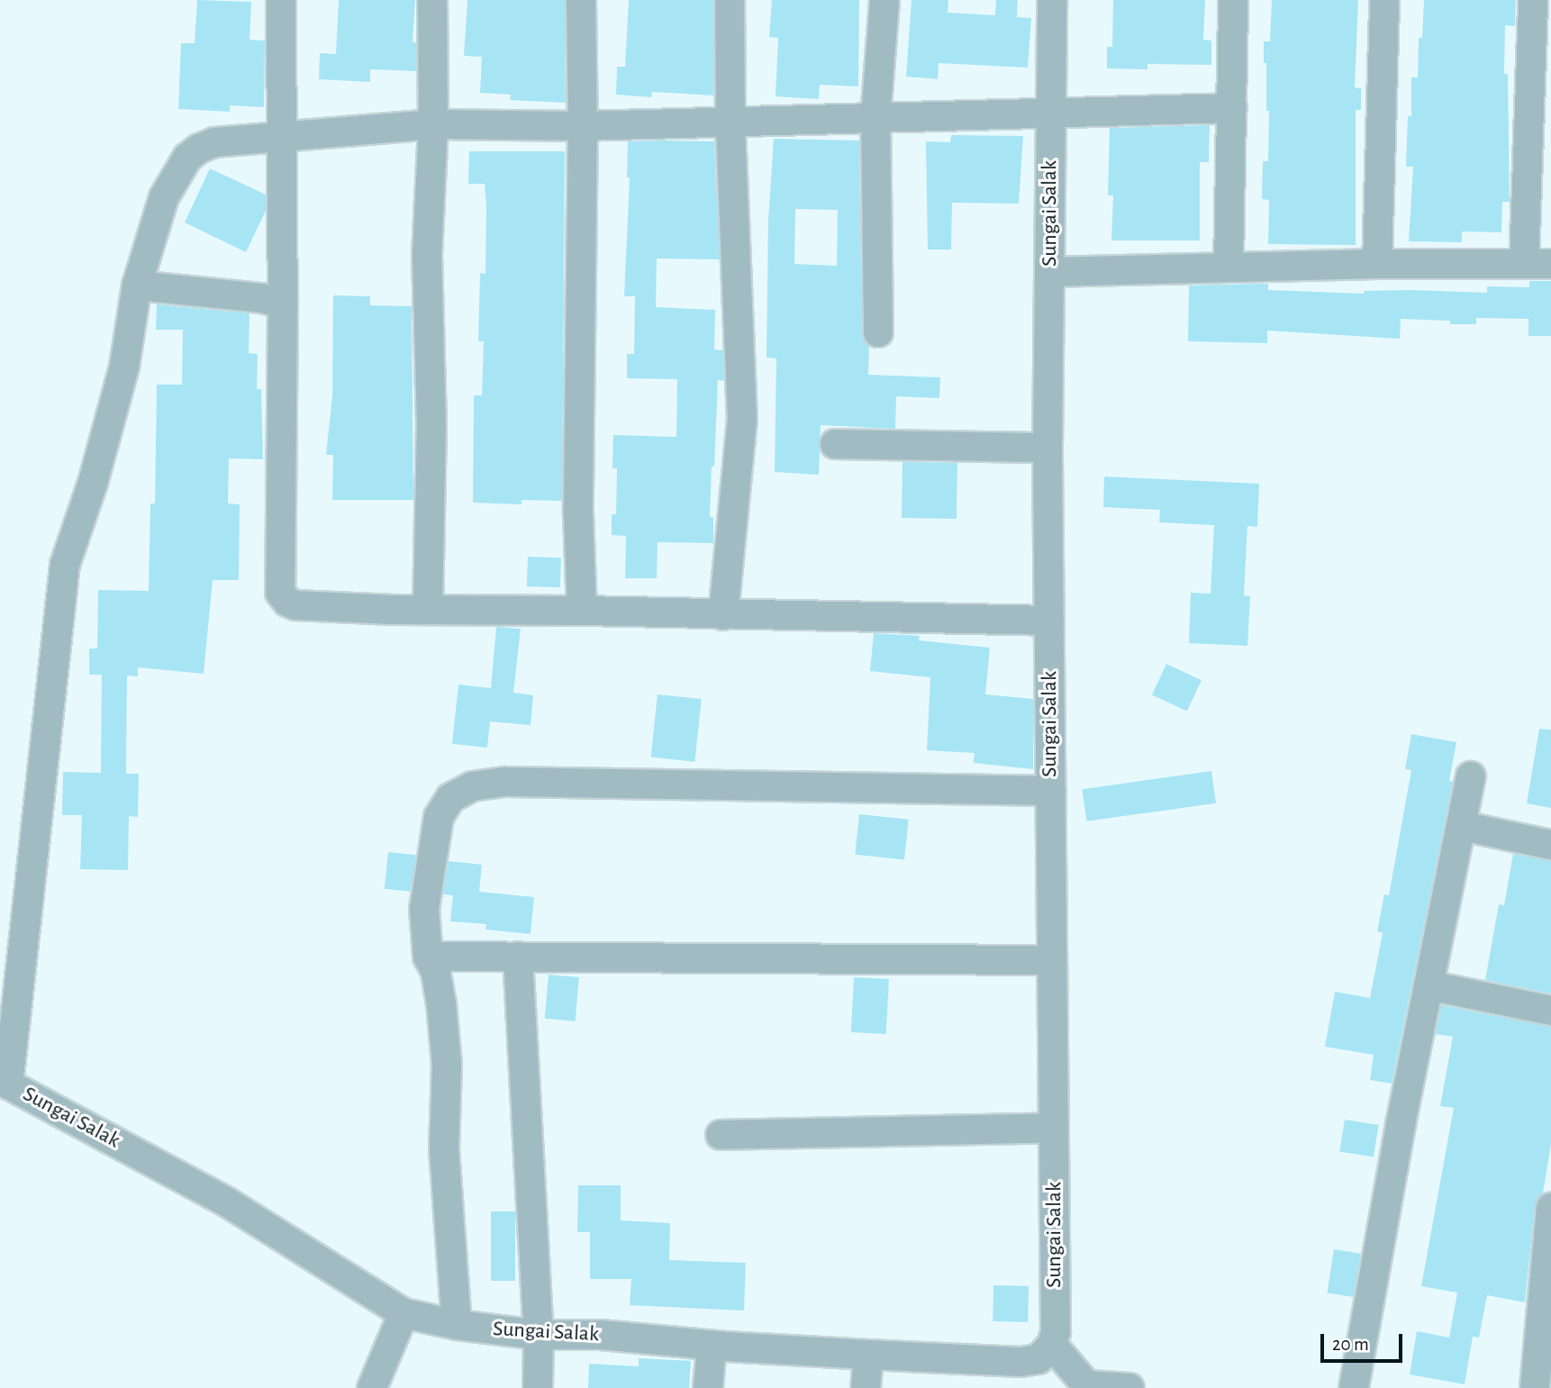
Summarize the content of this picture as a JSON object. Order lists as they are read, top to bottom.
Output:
{
  "streets": {
    "street": ["Sungai Salak"]
  },
  "scale_bar": "20 m"
}
